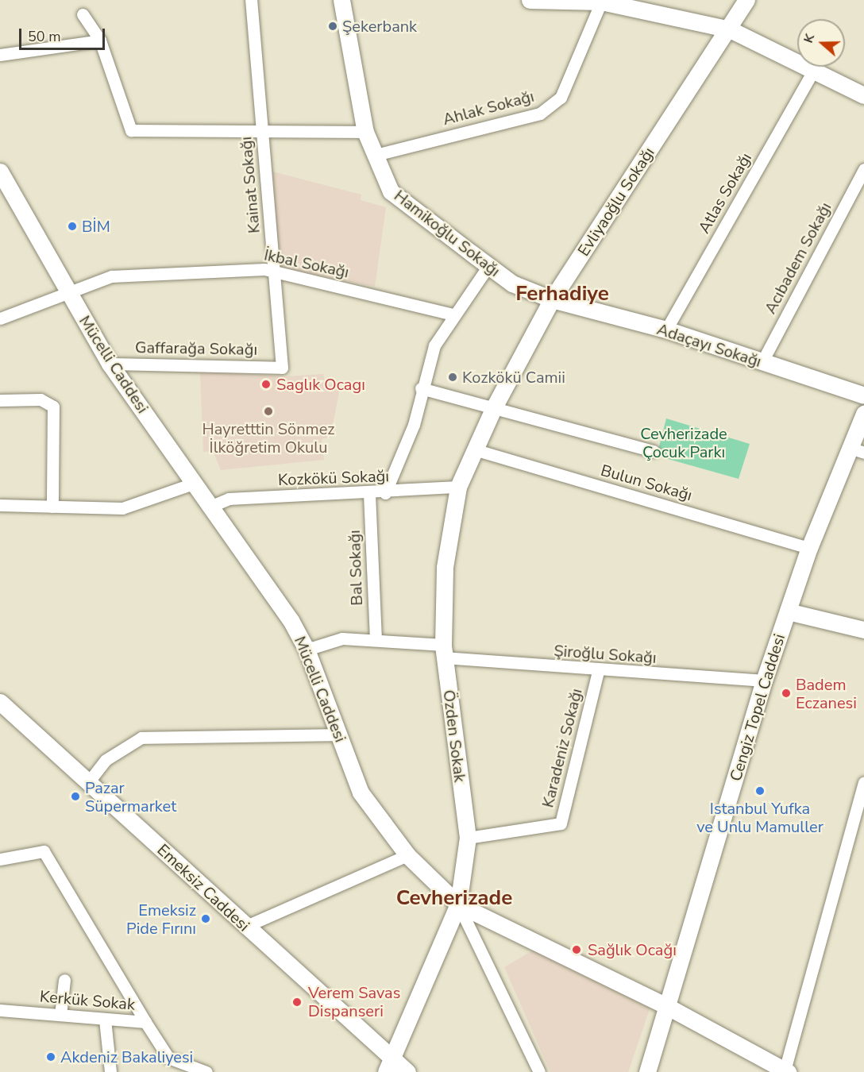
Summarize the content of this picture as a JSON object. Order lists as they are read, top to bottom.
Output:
{
  "streets": {
    "main road": [
      "Evliyaoğlu Sokağı",
      "Hamikoğlu Sokağı",
      "Adaçayı Sokağı",
      "Mücelli Caddesi",
      "Cengiz Topel Caddesi",
      "Özden Sokak",
      "Emeksiz Caddesi"
    ],
    "street": [
      "Ahlak Sokağı",
      "Kainat Sokağı",
      "Atlas Sokağı",
      "Acıbadem Sokağı",
      "İkbal Sokağı",
      "Gaffarağa Sokağı",
      "Kozkökü Sokağı",
      "Bulun Sokağı",
      "Bal Sokağı",
      "Şiroğlu Sokağı",
      "Karadeniz Sokağı",
      "Kerkük Sokak"
    ]
  },
  "crossings": [
    ["Ahlak Sokağı", "Hamikoğlu Sokağı"],
    ["Kainat Sokağı", "İkbal Sokağı"],
    ["Kainat Sokağı", "Gaffarağa Sokağı"],
    ["Atlas Sokağı", "Adaçayı Sokağı"],
    ["Evliyaoğlu Sokağı", "Hamikoğlu Sokağı"],
    ["Evliyaoğlu Sokağı", "Adaçayı Sokağı"],
    ["Evliyaoğlu Sokağı", "Özden Sokak"],
    ["Hamikoğlu Sokağı", "Adaçayı Sokağı"],
    ["Acıbadem Sokağı", "Adaçayı Sokağı"],
    ["İkbal Sokağı", "Mücelli Caddesi"],
    ["Gaffarağa Sokağı", "Mücelli Caddesi"],
    ["Mücelli Caddesi", "Kozkökü Sokağı"],
    ["Mücelli Caddesi", "Şiroğlu Sokağı"],
    ["Mücelli Caddesi", "Cengiz Topel Caddesi"],
    ["Mücelli Caddesi", "Özden Sokak"],
    ["Kozkökü Sokağı", "Bal Sokağı"],
    ["Kozkökü Sokağı", "Özden Sokak"],
    ["Bulun Sokağı", "Cengiz Topel Caddesi"],
    ["Bulun Sokağı", "Özden Sokak"],
    ["Bal Sokağı", "Şiroğlu Sokağı"],
    ["Şiroğlu Sokağı", "Cengiz Topel Caddesi"],
    ["Şiroğlu Sokağı", "Özden Sokak"],
    ["Şiroğlu Sokağı", "Karadeniz Sokağı"],
    ["Özden Sokak", "Karadeniz Sokağı"],
    ["Özden Sokak", "Emeksiz Caddesi"]
  ],
  "districts": ["Ferhadiye", "Cevherizade"],
  "parks": ["Cevherizade Çocuk Parkı"],
  "places": [
    "Şekerbank",
    "BİM",
    "Kozkökü Camii",
    "Saglık Ocagı",
    "Hayretttin Sönmez İlköğretim Okulu",
    "Badem Eczanesi",
    "Istanbul Yufka ve Unlu Mamuller",
    "Pazar Süpermarket",
    "Emeksiz Pide Fırını",
    "Sağlık Ocağı",
    "Verem Savas Dispanseri",
    "Akdeniz Bakaliyesi"
  ],
  "scale_bar": "50 m",
  "north": "left"
}
